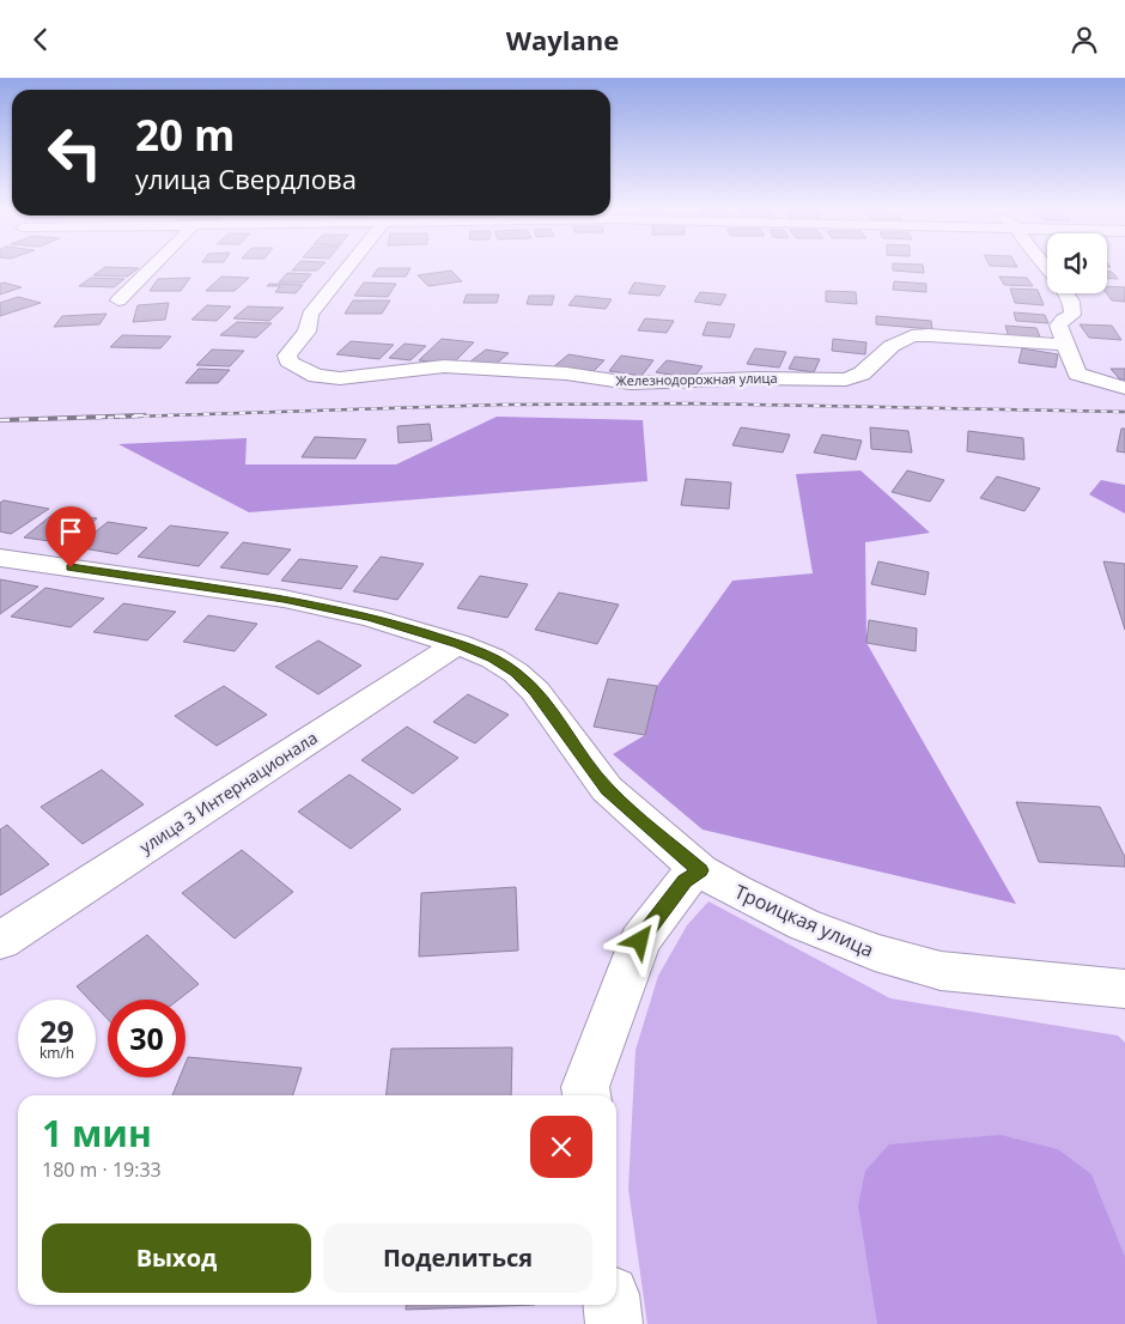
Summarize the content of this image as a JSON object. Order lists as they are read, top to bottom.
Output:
{
  "streets": {
    "street": ["Железнодорожная улица", "улица 3 Интернационала", "Троицкая улица"]
  },
  "crossings": [
    ["улица 3 Интернационала", "Троицкая улица"]
  ],
  "page": {
    "header": "Waylane",
    "turn": ["20 m", "улица Свердлова"],
    "speed": "29 km/h",
    "limit": "30",
    "heading": ["1 мин", "180 m · 19:33"],
    "buttons": ["Выход", "Поделиться"]
  }
}
